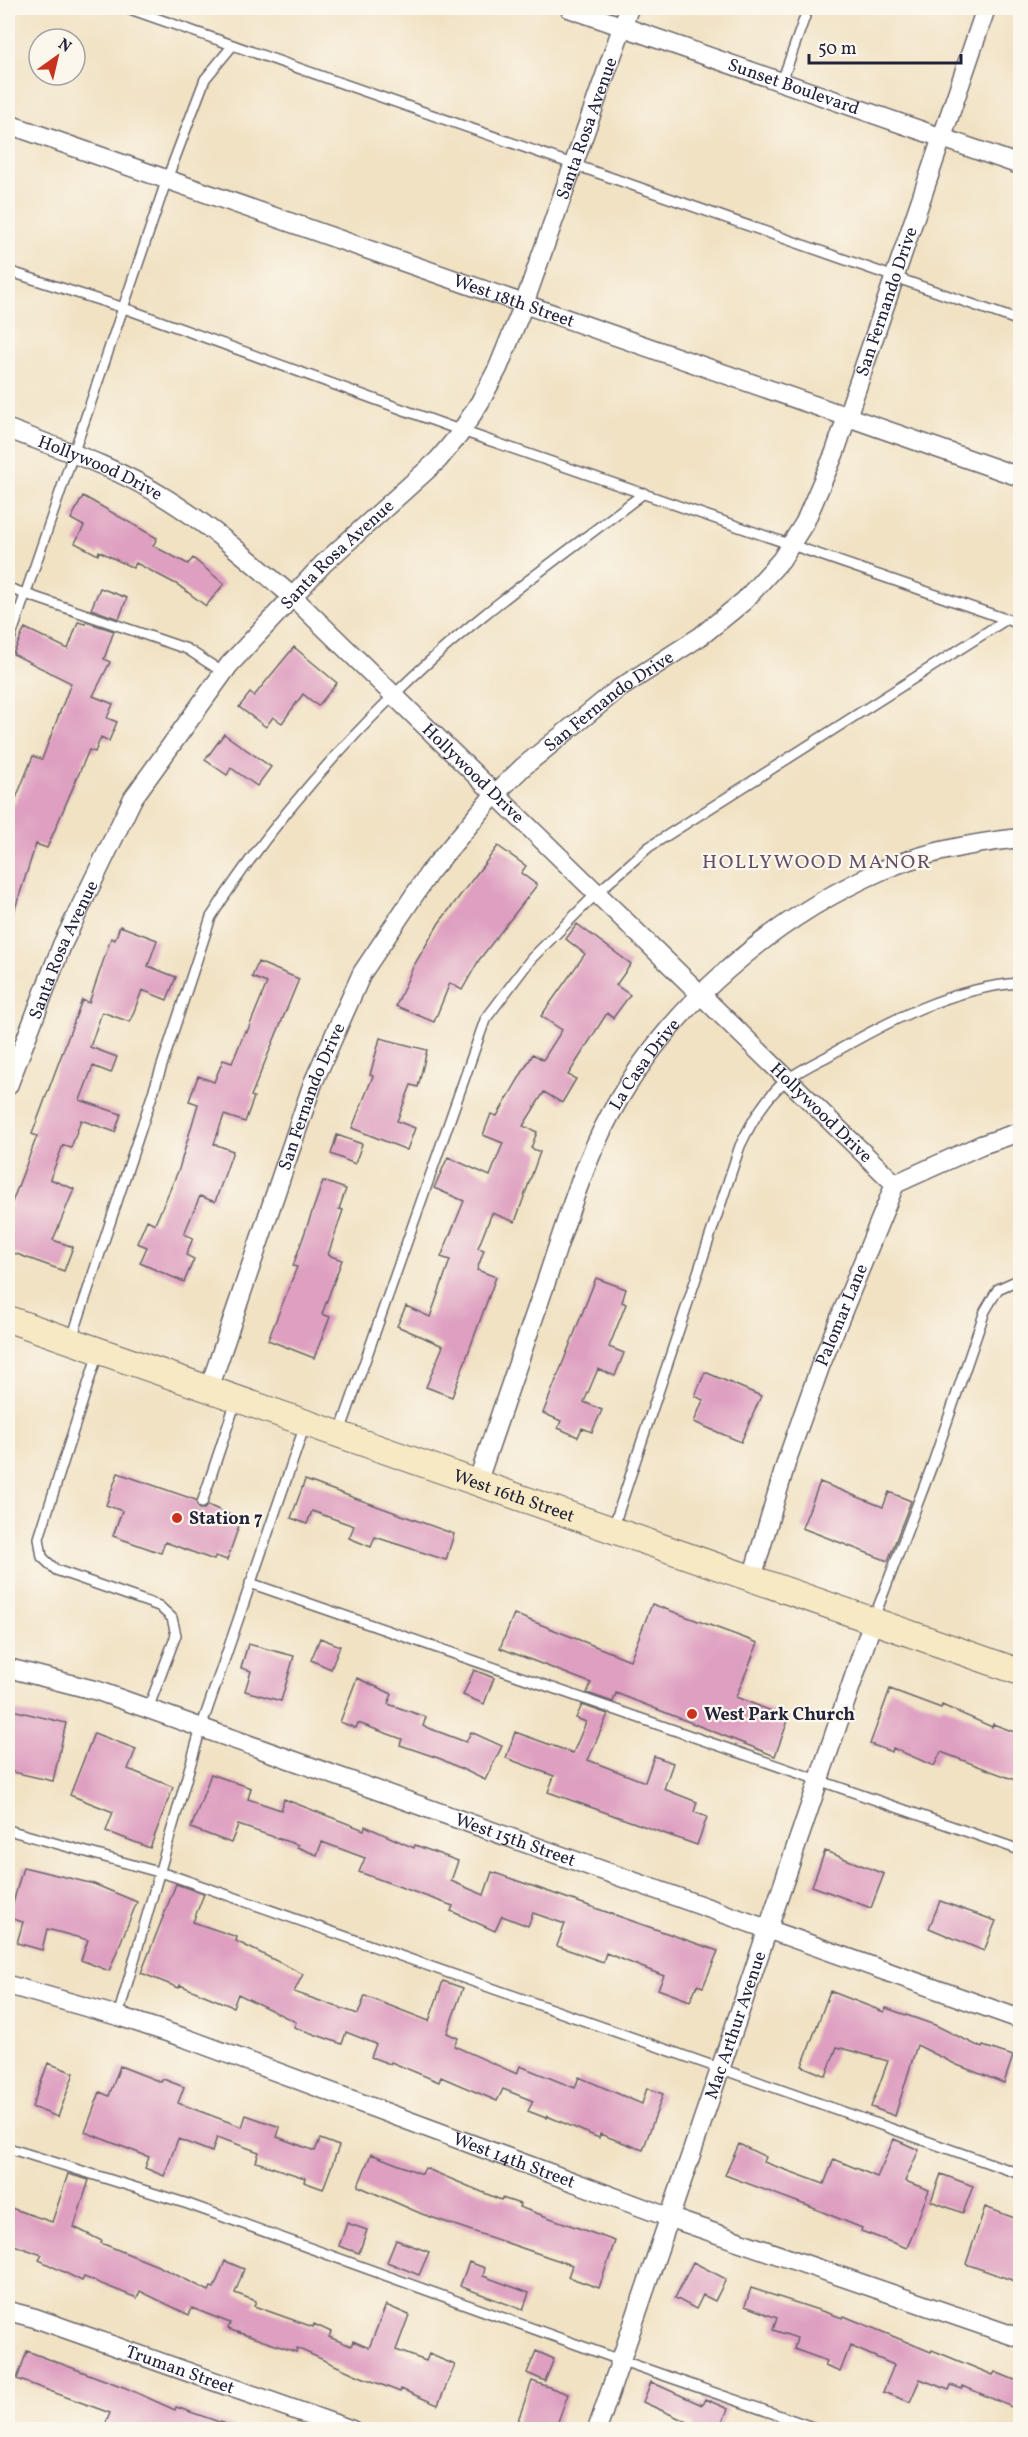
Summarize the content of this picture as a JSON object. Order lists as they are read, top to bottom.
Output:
{
  "streets": {
    "main road": ["West 16th Street"],
    "street": [
      "Sunset Boulevard",
      "Santa Rosa Avenue",
      "West 18th Street",
      "San Fernando Drive",
      "Hollywood Drive",
      "La Casa Drive",
      "Palomar Lane",
      "West 15th Street",
      "Mac Arthur Avenue",
      "West 14th Street",
      "Truman Street"
    ]
  },
  "crossings": [
    ["Sunset Boulevard", "Santa Rosa Avenue"],
    ["Sunset Boulevard", "San Fernando Drive"],
    ["Santa Rosa Avenue", "West 18th Street"],
    ["Santa Rosa Avenue", "Hollywood Drive"],
    ["West 18th Street", "San Fernando Drive"],
    ["San Fernando Drive", "Hollywood Drive"],
    ["San Fernando Drive", "West 16th Street"],
    ["Hollywood Drive", "La Casa Drive"],
    ["Hollywood Drive", "Palomar Lane"],
    ["La Casa Drive", "West 16th Street"],
    ["Palomar Lane", "West 16th Street"],
    ["West 16th Street", "Mac Arthur Avenue"],
    ["West 15th Street", "Mac Arthur Avenue"],
    ["Mac Arthur Avenue", "West 14th Street"]
  ],
  "districts": ["HOLLYWOOD MANOR"],
  "places": ["Station 7", "West Park Church"],
  "scale_bar": "50 m",
  "north": "top right"
}
